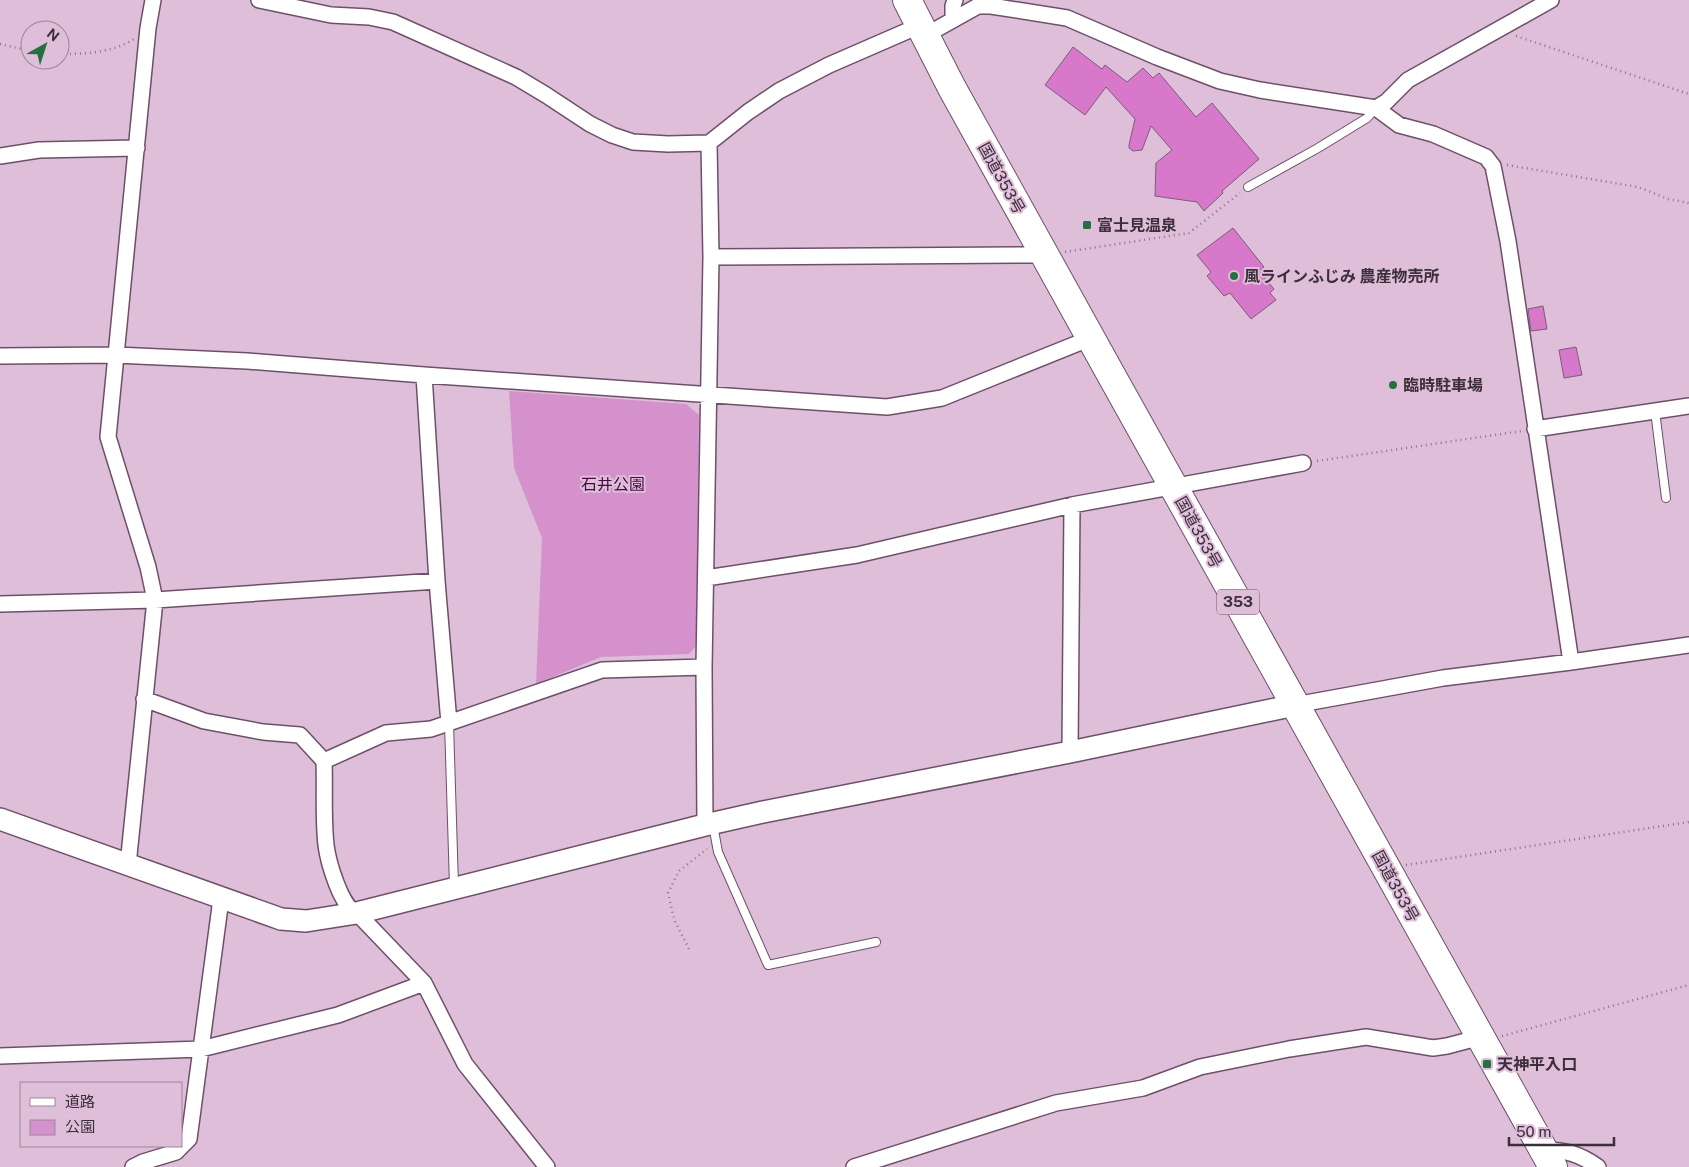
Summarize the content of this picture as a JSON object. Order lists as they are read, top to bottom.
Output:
{
  "streets": {
    "highway": ["国道353号", "353"]
  },
  "parks": ["石井公園"],
  "places": {
    "transit": ["富士見温泉", "天神平入口"],
    "other": ["風ラインふじみ 農産物売所", "臨時駐車場"]
  },
  "legend": ["道路", "公園"],
  "scale_bar": "50 m",
  "north": "top right"
}
